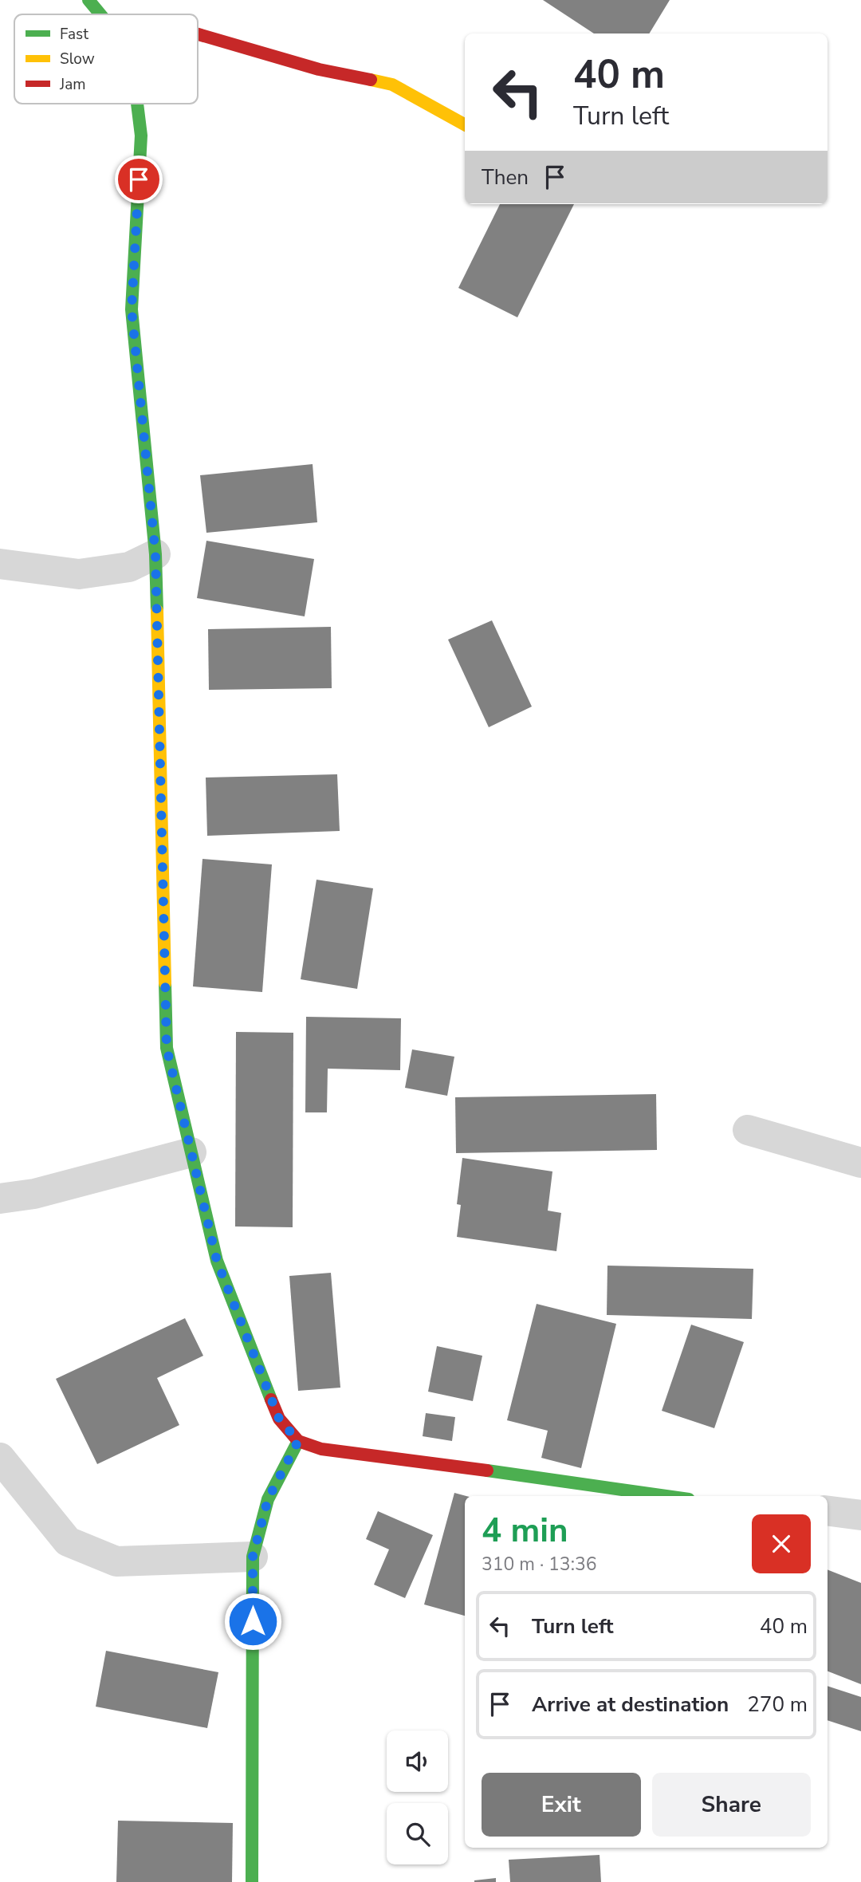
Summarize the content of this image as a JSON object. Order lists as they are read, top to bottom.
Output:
{
  "legend": ["Fast", "Slow", "Jam"],
  "page": {
    "turn": ["40 m", "Turn left"],
    "then": "Then",
    "heading": ["4 min", "310 m · 13:36"],
    "list": [
      {
        "name": "Turn left",
        "value": "40 m"
      },
      {
        "name": "Arrive at destination",
        "value": "270 m"
      }
    ],
    "buttons": ["Exit", "Share"]
  }
}
